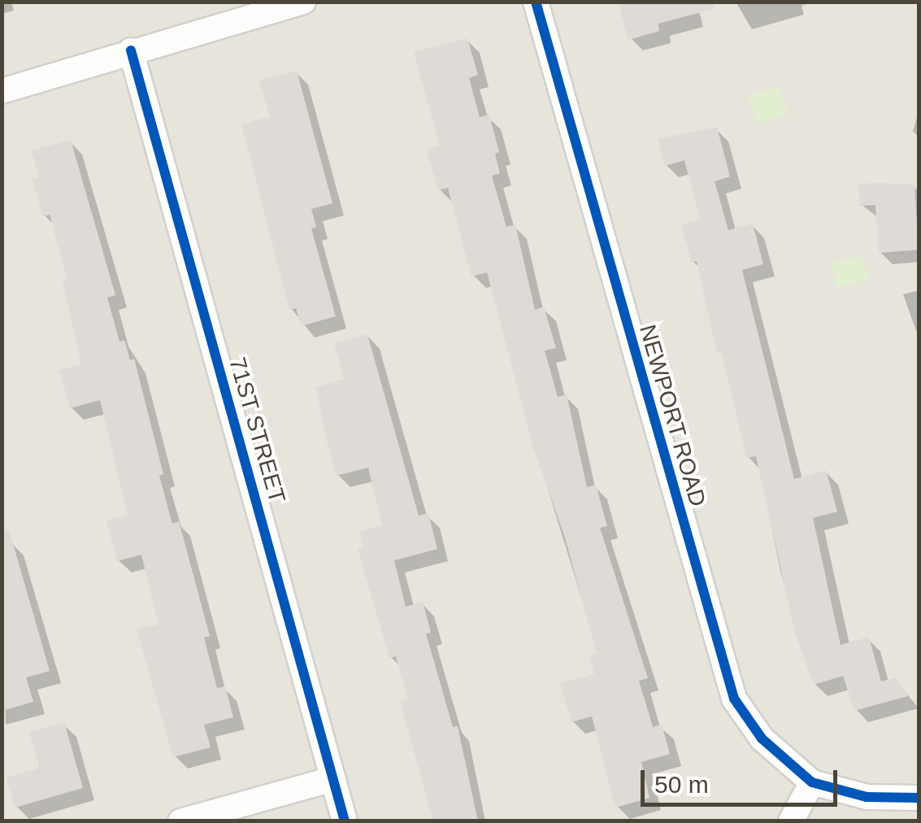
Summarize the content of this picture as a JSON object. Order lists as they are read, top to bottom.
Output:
{
  "streets": {
    "street": ["NEWPORT ROAD", "71ST STREET"]
  },
  "scale_bar": "50 m"
}
